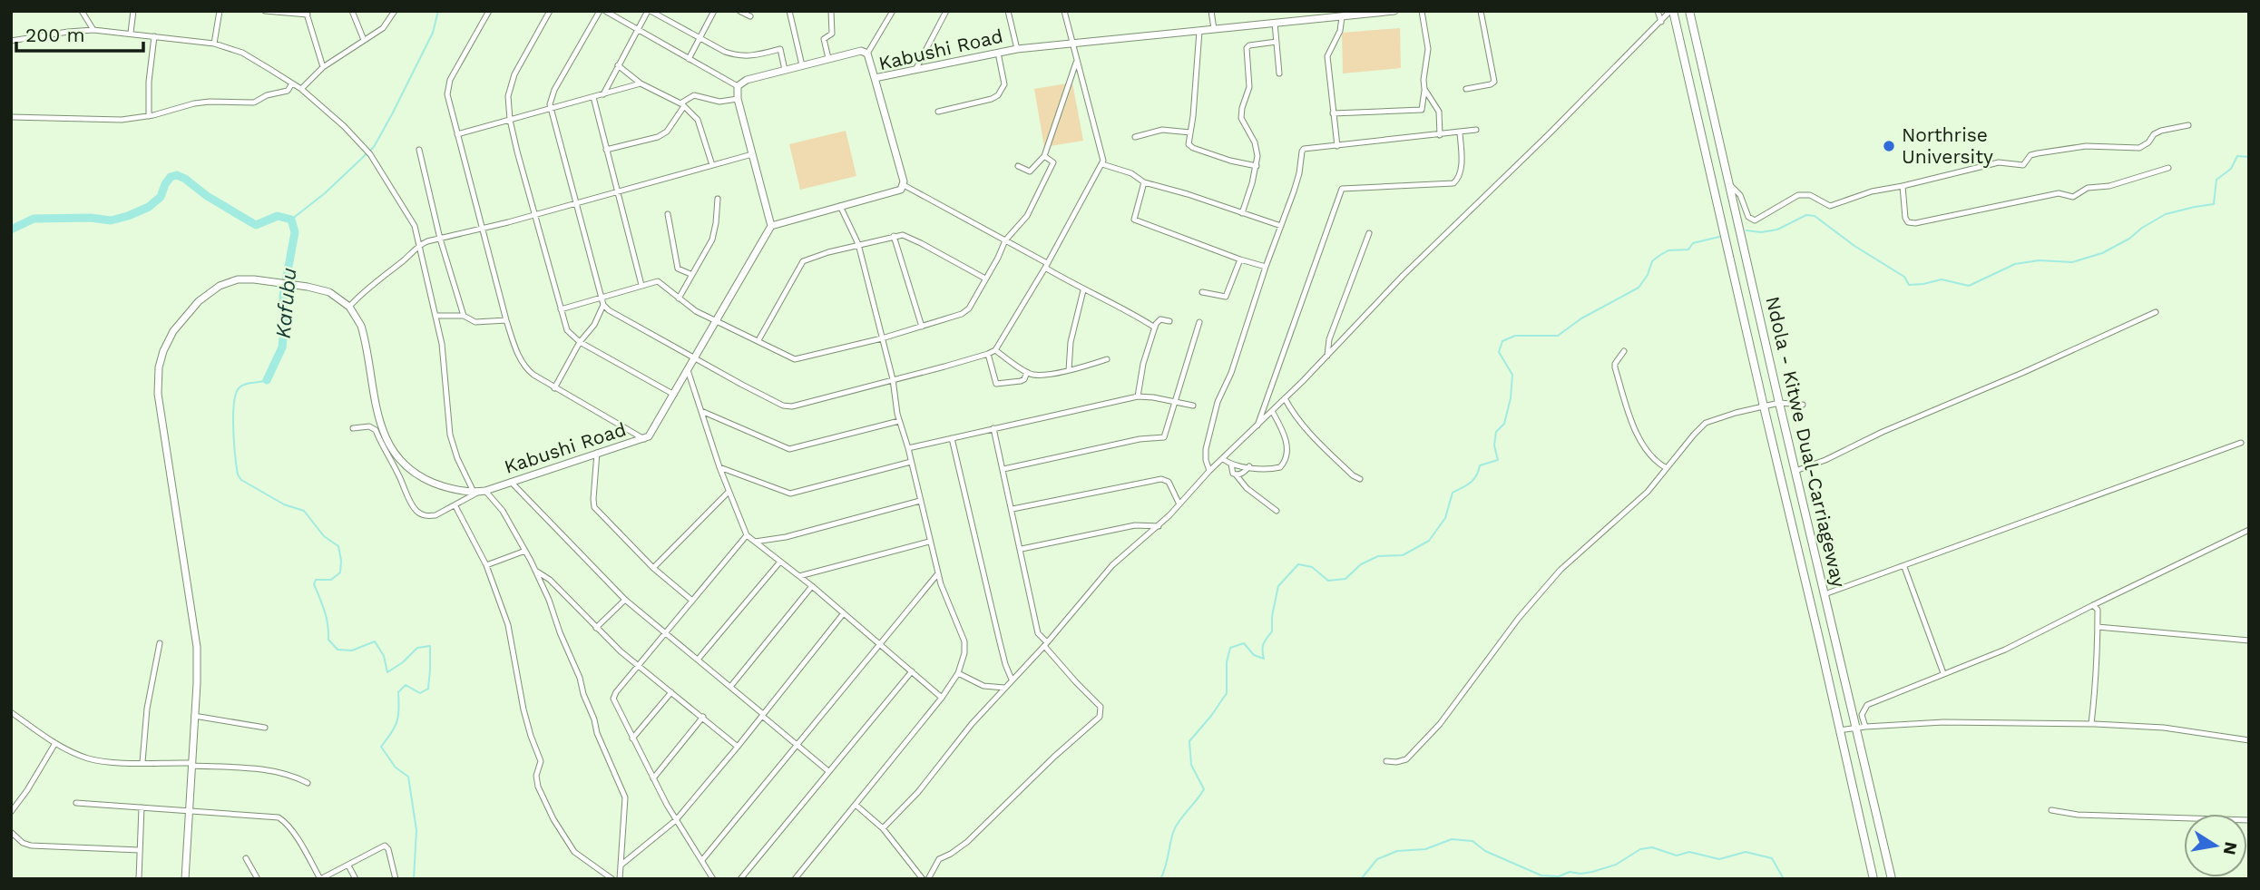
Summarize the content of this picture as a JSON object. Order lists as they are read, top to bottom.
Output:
{
  "streets": {
    "highway": ["Ndola - Kitwe Dual-Carriageway"],
    "main road": ["Kabushi Road"]
  },
  "water": ["Kafubu"],
  "places": ["Northrise University"],
  "scale_bar": "200 m",
  "north": "right"
}
